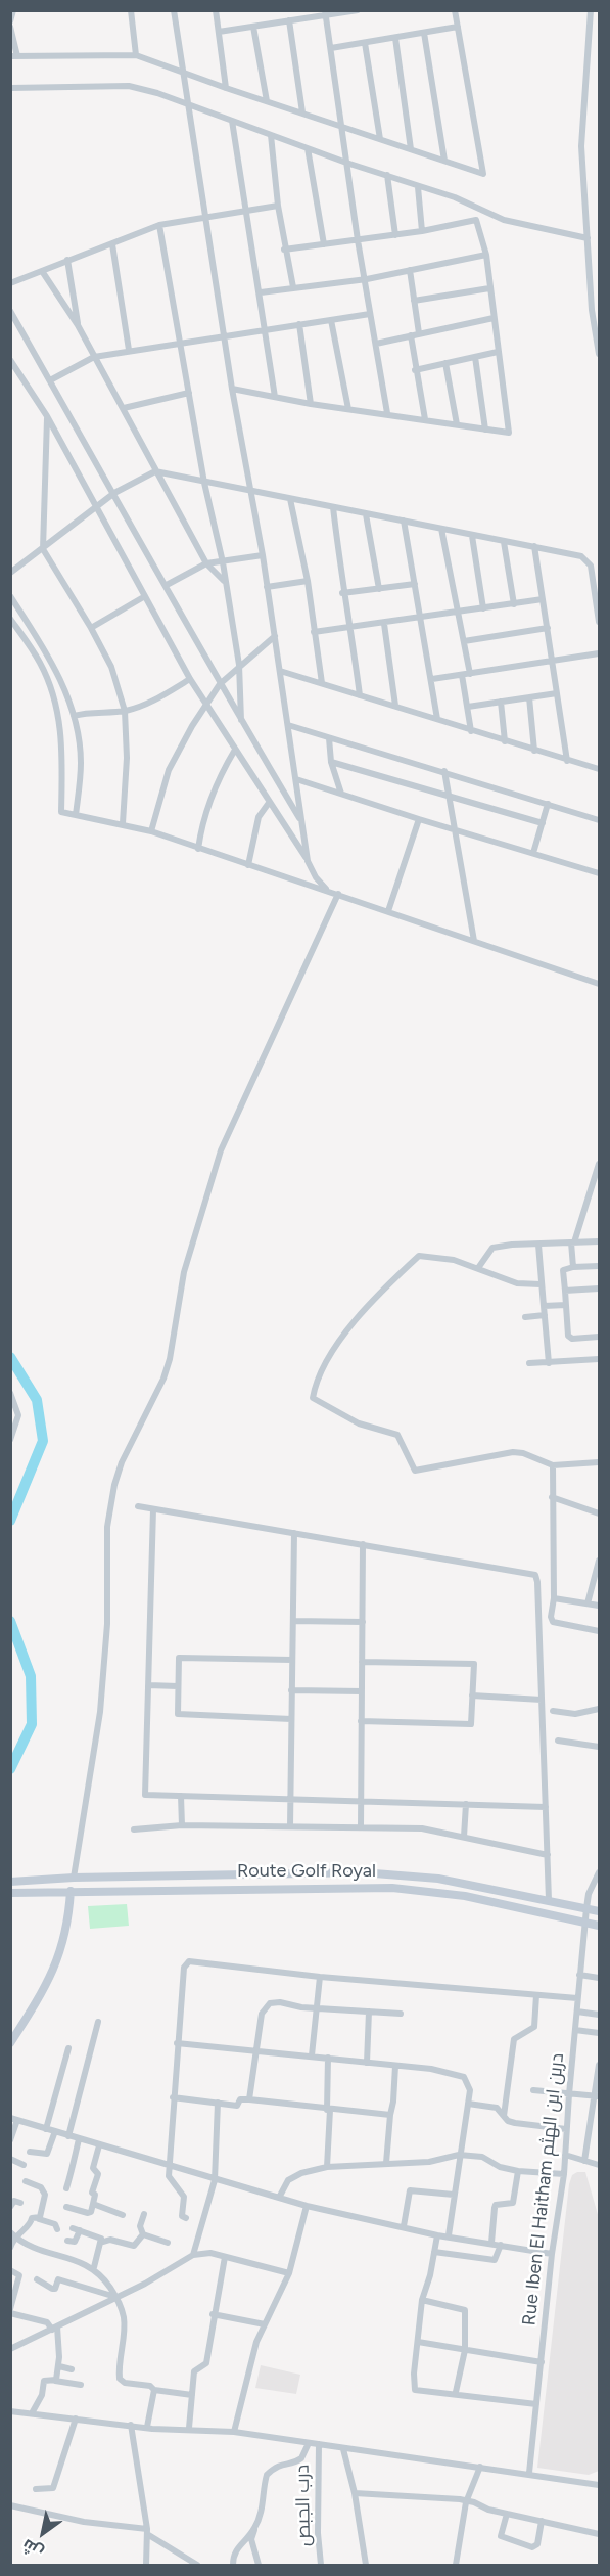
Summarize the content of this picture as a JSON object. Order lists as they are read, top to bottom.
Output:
{
  "streets": {
    "street": ["Route Golf Royal", "Rue Iben El Haitham دربن ابن الهثم", "درب الجبص"]
  },
  "crossings": [
    ["Route Golf Royal", "Rue Iben El Haitham دربن ابن الهثم"]
  ],
  "north": "bottom left"
}
